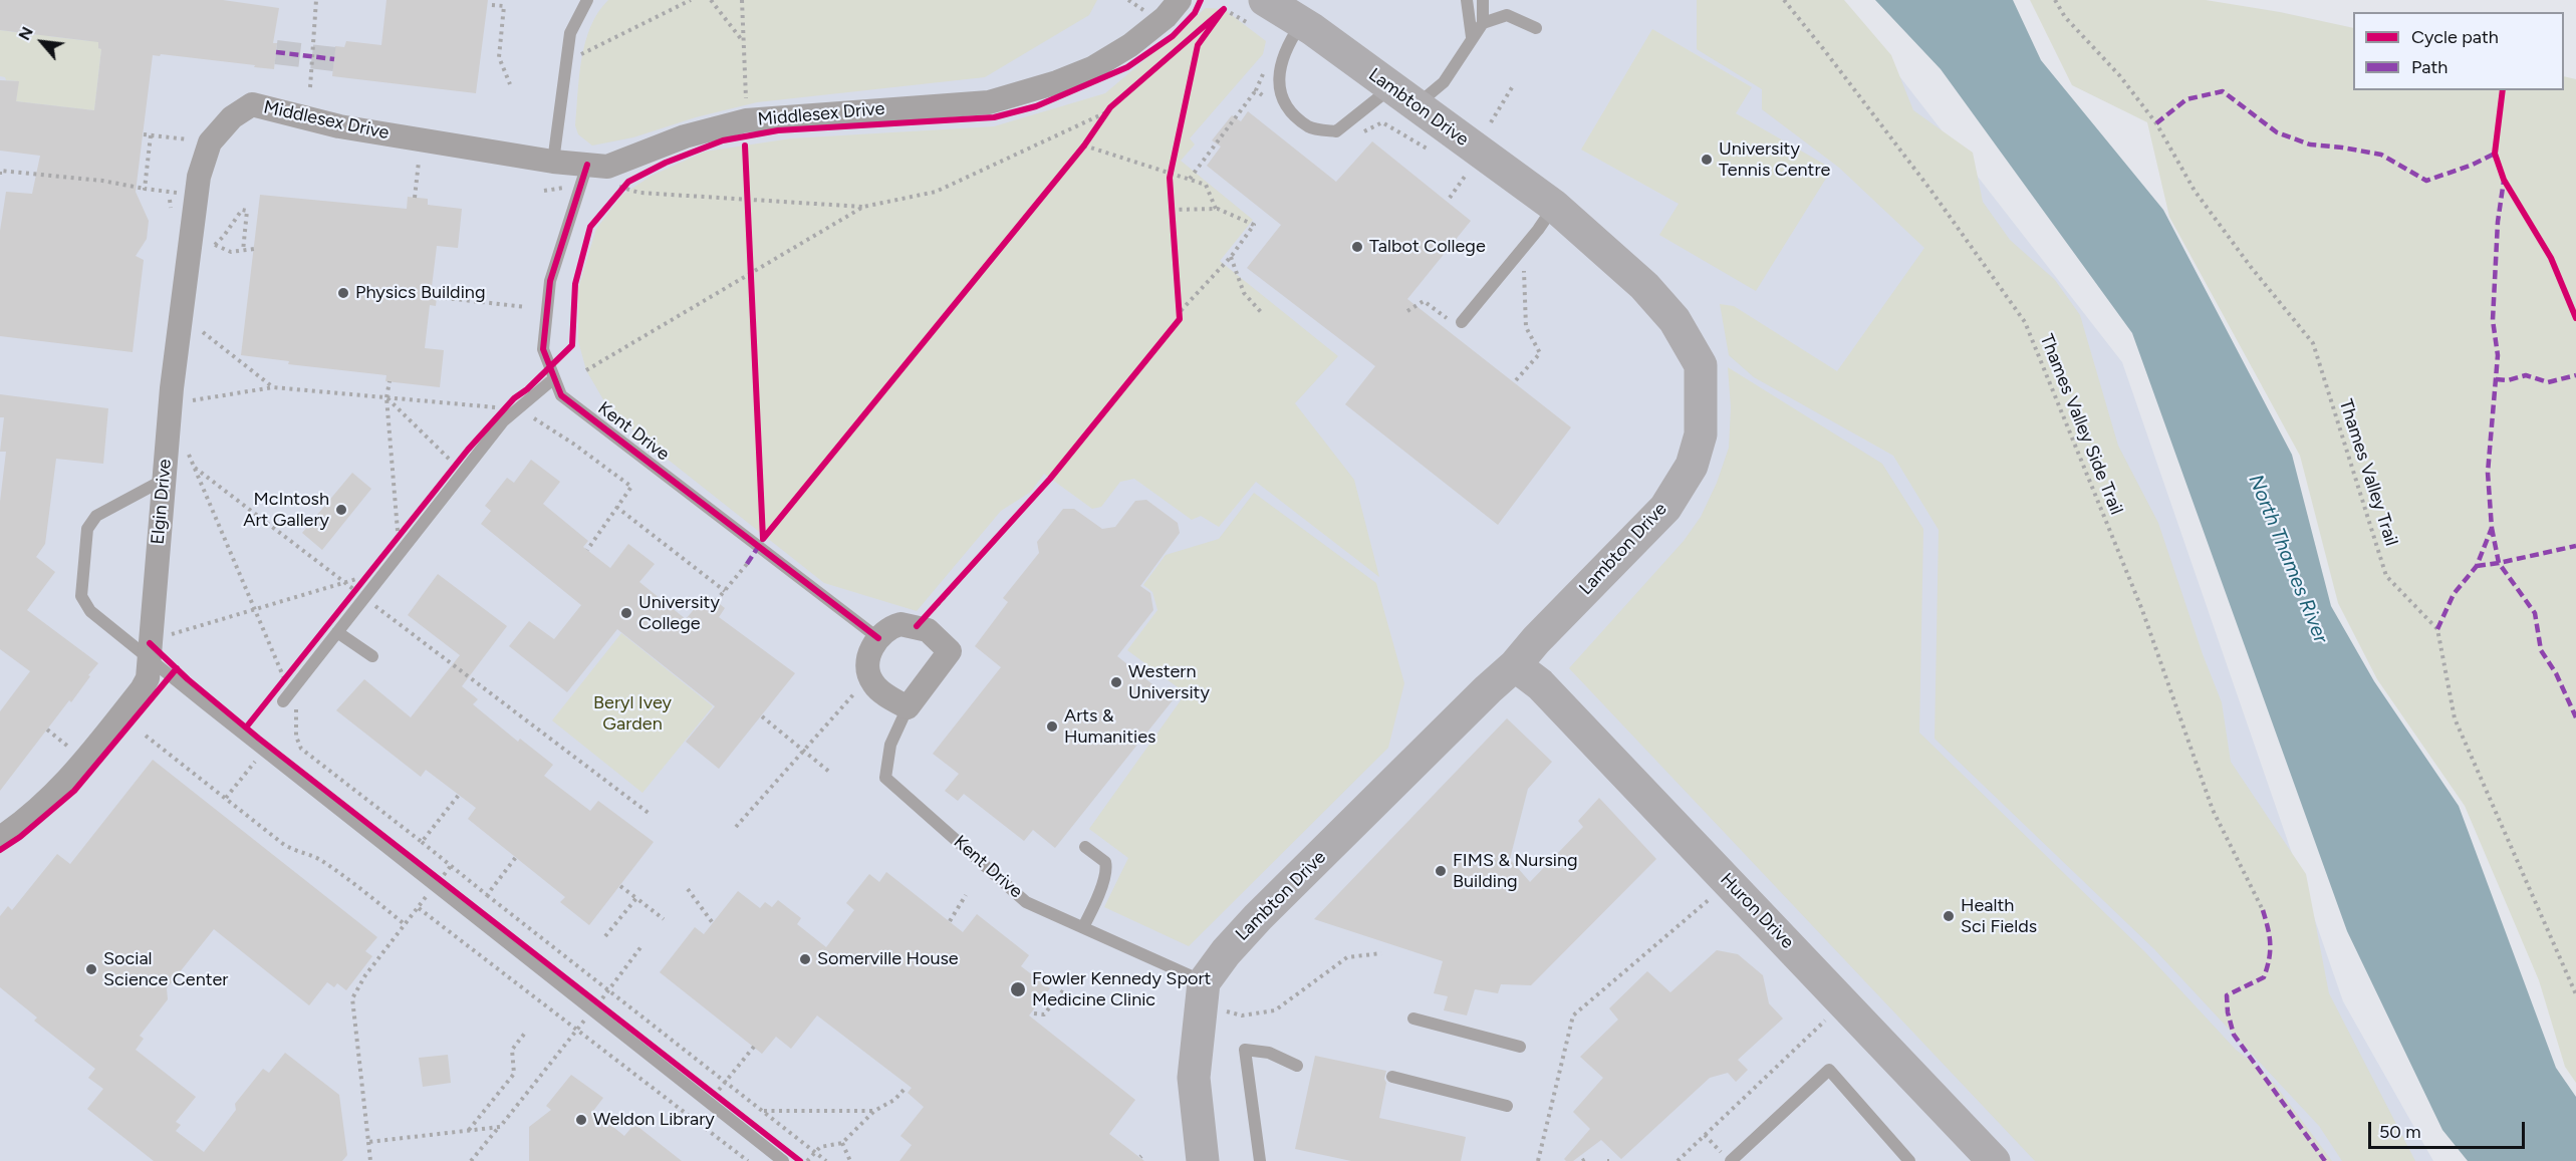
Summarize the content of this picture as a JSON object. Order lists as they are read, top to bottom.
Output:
{
  "streets": {
    "street": [
      "Lambton Drive",
      "Middlesex Drive",
      "Kent Drive",
      "Elgin Drive",
      "Huron Drive"
    ],
    "path": ["Thames Valley Side Trail", "Thames Valley Trail"]
  },
  "crossings": [
    ["Lambton Drive", "Kent Drive"],
    ["Lambton Drive", "Huron Drive"],
    ["Middlesex Drive", "Kent Drive"],
    ["Middlesex Drive", "Elgin Drive"]
  ],
  "water": ["North Thames River"],
  "parks": ["Beryl Ivey Garden"],
  "places": [
    "University Tennis Centre",
    "Talbot College",
    "Physics Building",
    "McIntosh Art Gallery",
    "University College",
    "Western University",
    "Arts & Humanities",
    "FIMS & Nursing Building",
    "Health Sci Fields",
    "Somerville House",
    "Social Science Center",
    "Fowler Kennedy Sport Medicine Clinic",
    "Weldon Library"
  ],
  "legend": ["Cycle path", "Path"],
  "scale_bar": "50 m",
  "north": "top left"
}
